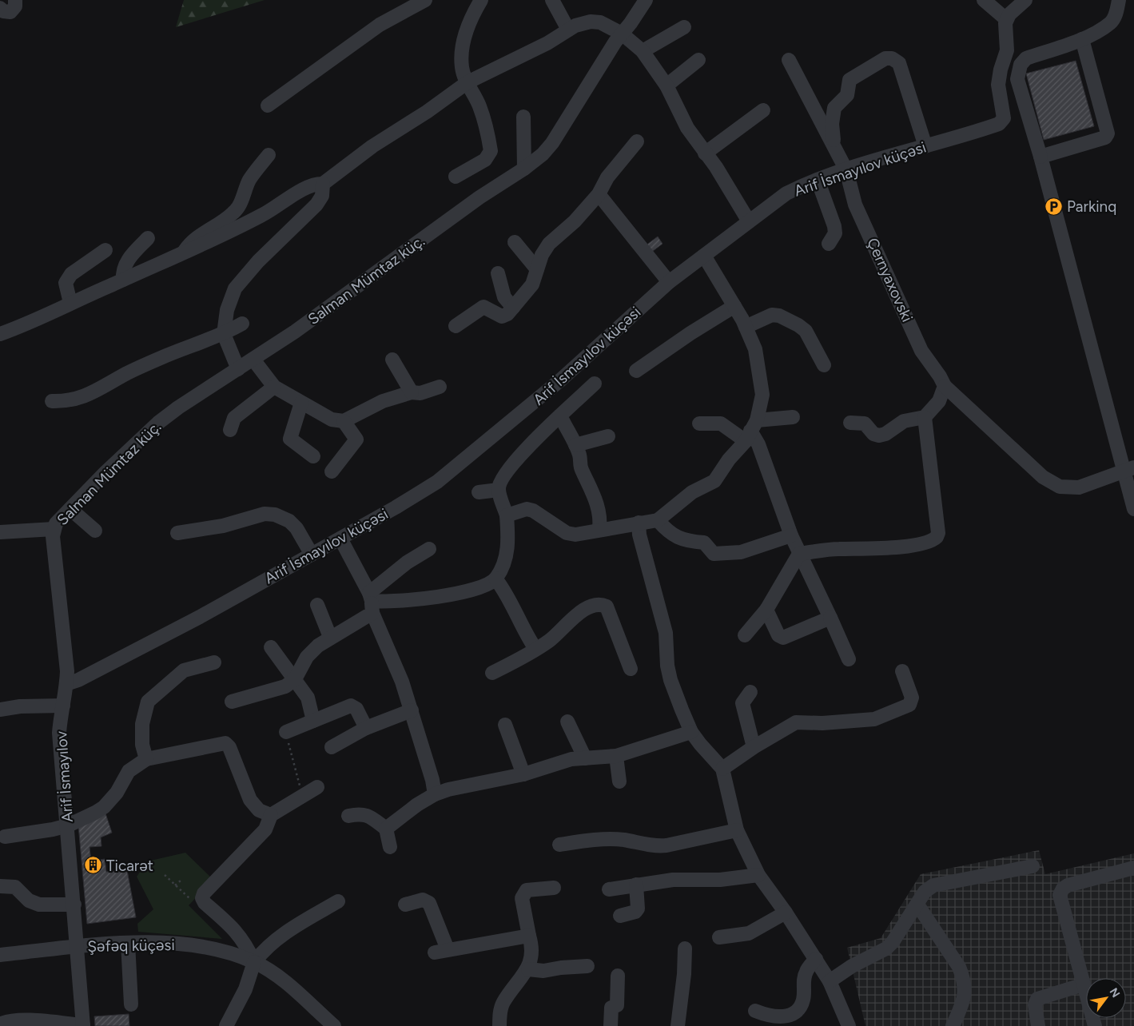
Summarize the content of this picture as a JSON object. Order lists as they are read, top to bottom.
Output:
{
  "streets": {
    "street": [
      "Arif İsmayılov küçəsi",
      "Salman Mümtaz küç.",
      "Çernyaxovski",
      "Arif İsmayılov",
      "Şəfəq küçəsi"
    ]
  },
  "crossings": [
    ["Arif İsmayılov küçəsi", "Çernyaxovski"],
    ["Arif İsmayılov küçəsi", "Arif İsmayılov"],
    ["Salman Mümtaz küç.", "Arif İsmayılov"],
    ["Arif İsmayılov", "Şəfəq küçəsi"]
  ],
  "places": {
    "parking": ["Parkinq"],
    "building": ["Ticarət"]
  },
  "north": "top right"
}
